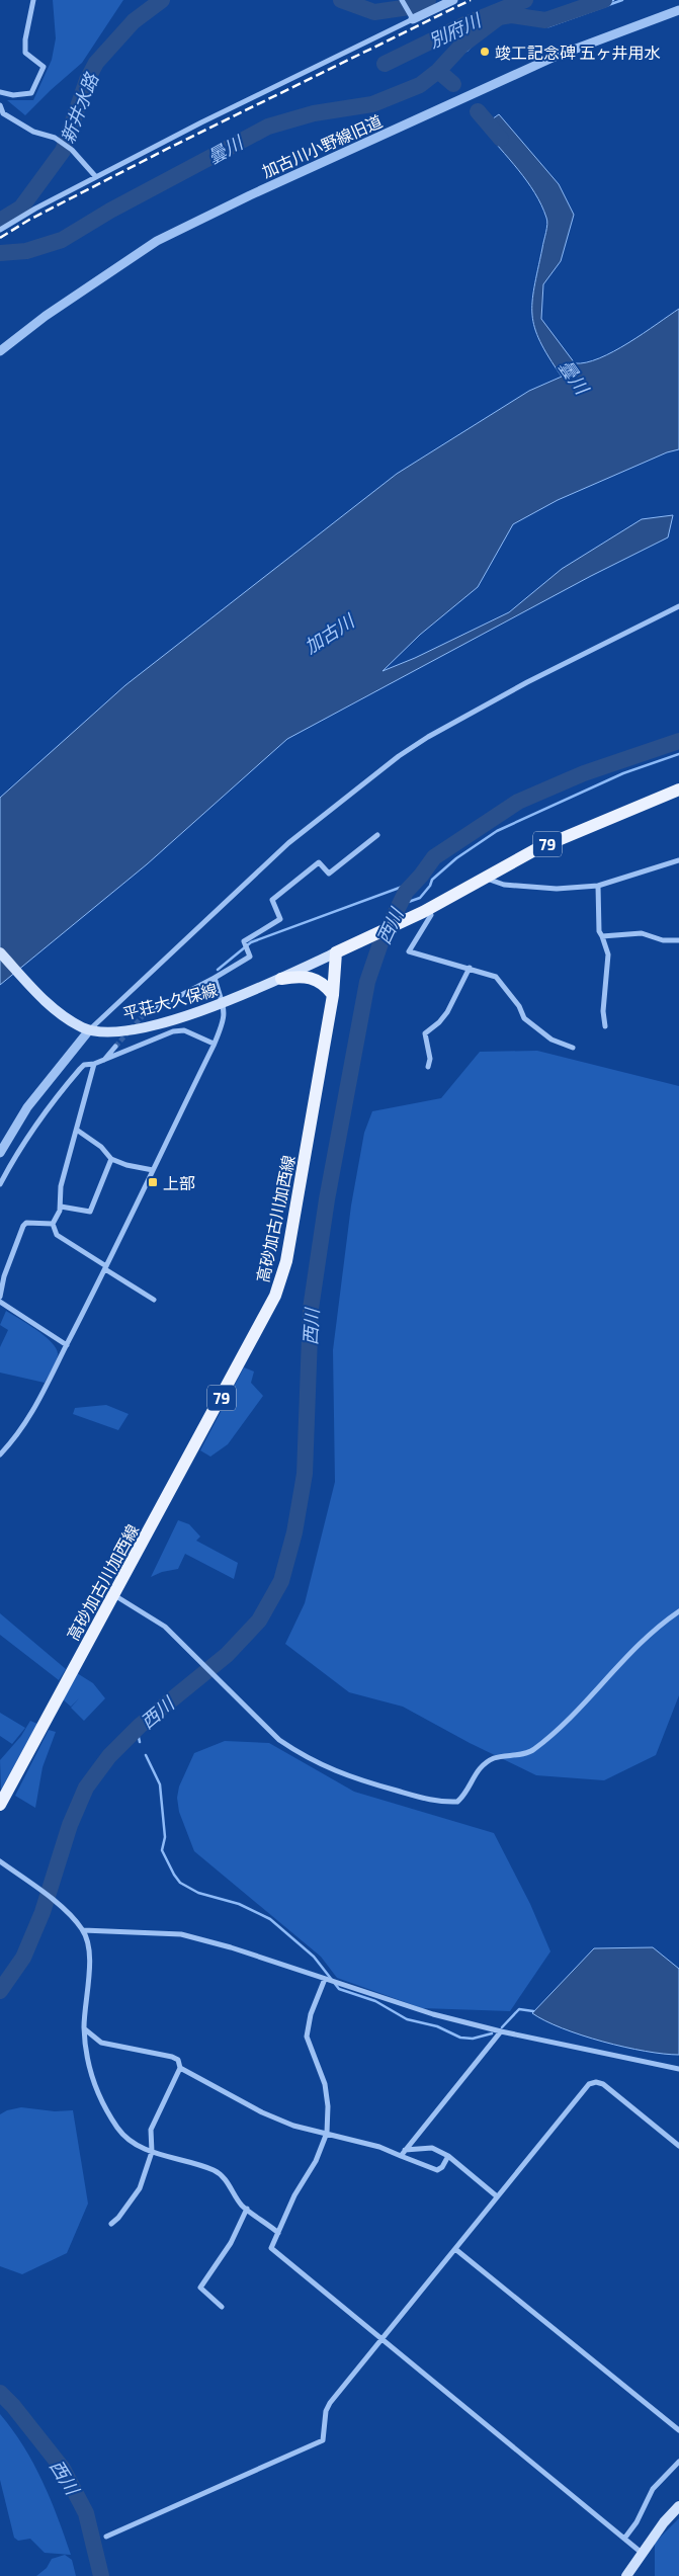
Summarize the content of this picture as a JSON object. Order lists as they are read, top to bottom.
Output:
{
  "streets": {
    "main road": ["79", "平荘大久保線", "高砂加古川加西線"],
    "street": ["加古川小野線旧道"]
  },
  "crossings": [
    ["79", "平荘大久保線"],
    ["79", "高砂加古川加西線"],
    ["平荘大久保線", "高砂加古川加西線"]
  ],
  "water": [
    "別府川",
    "新井水路",
    "曇川",
    "加古川",
    "西川"
  ],
  "places": {
    "other": ["竣工記念碑 五ヶ井用水"],
    "transit": ["上部"]
  }
}
